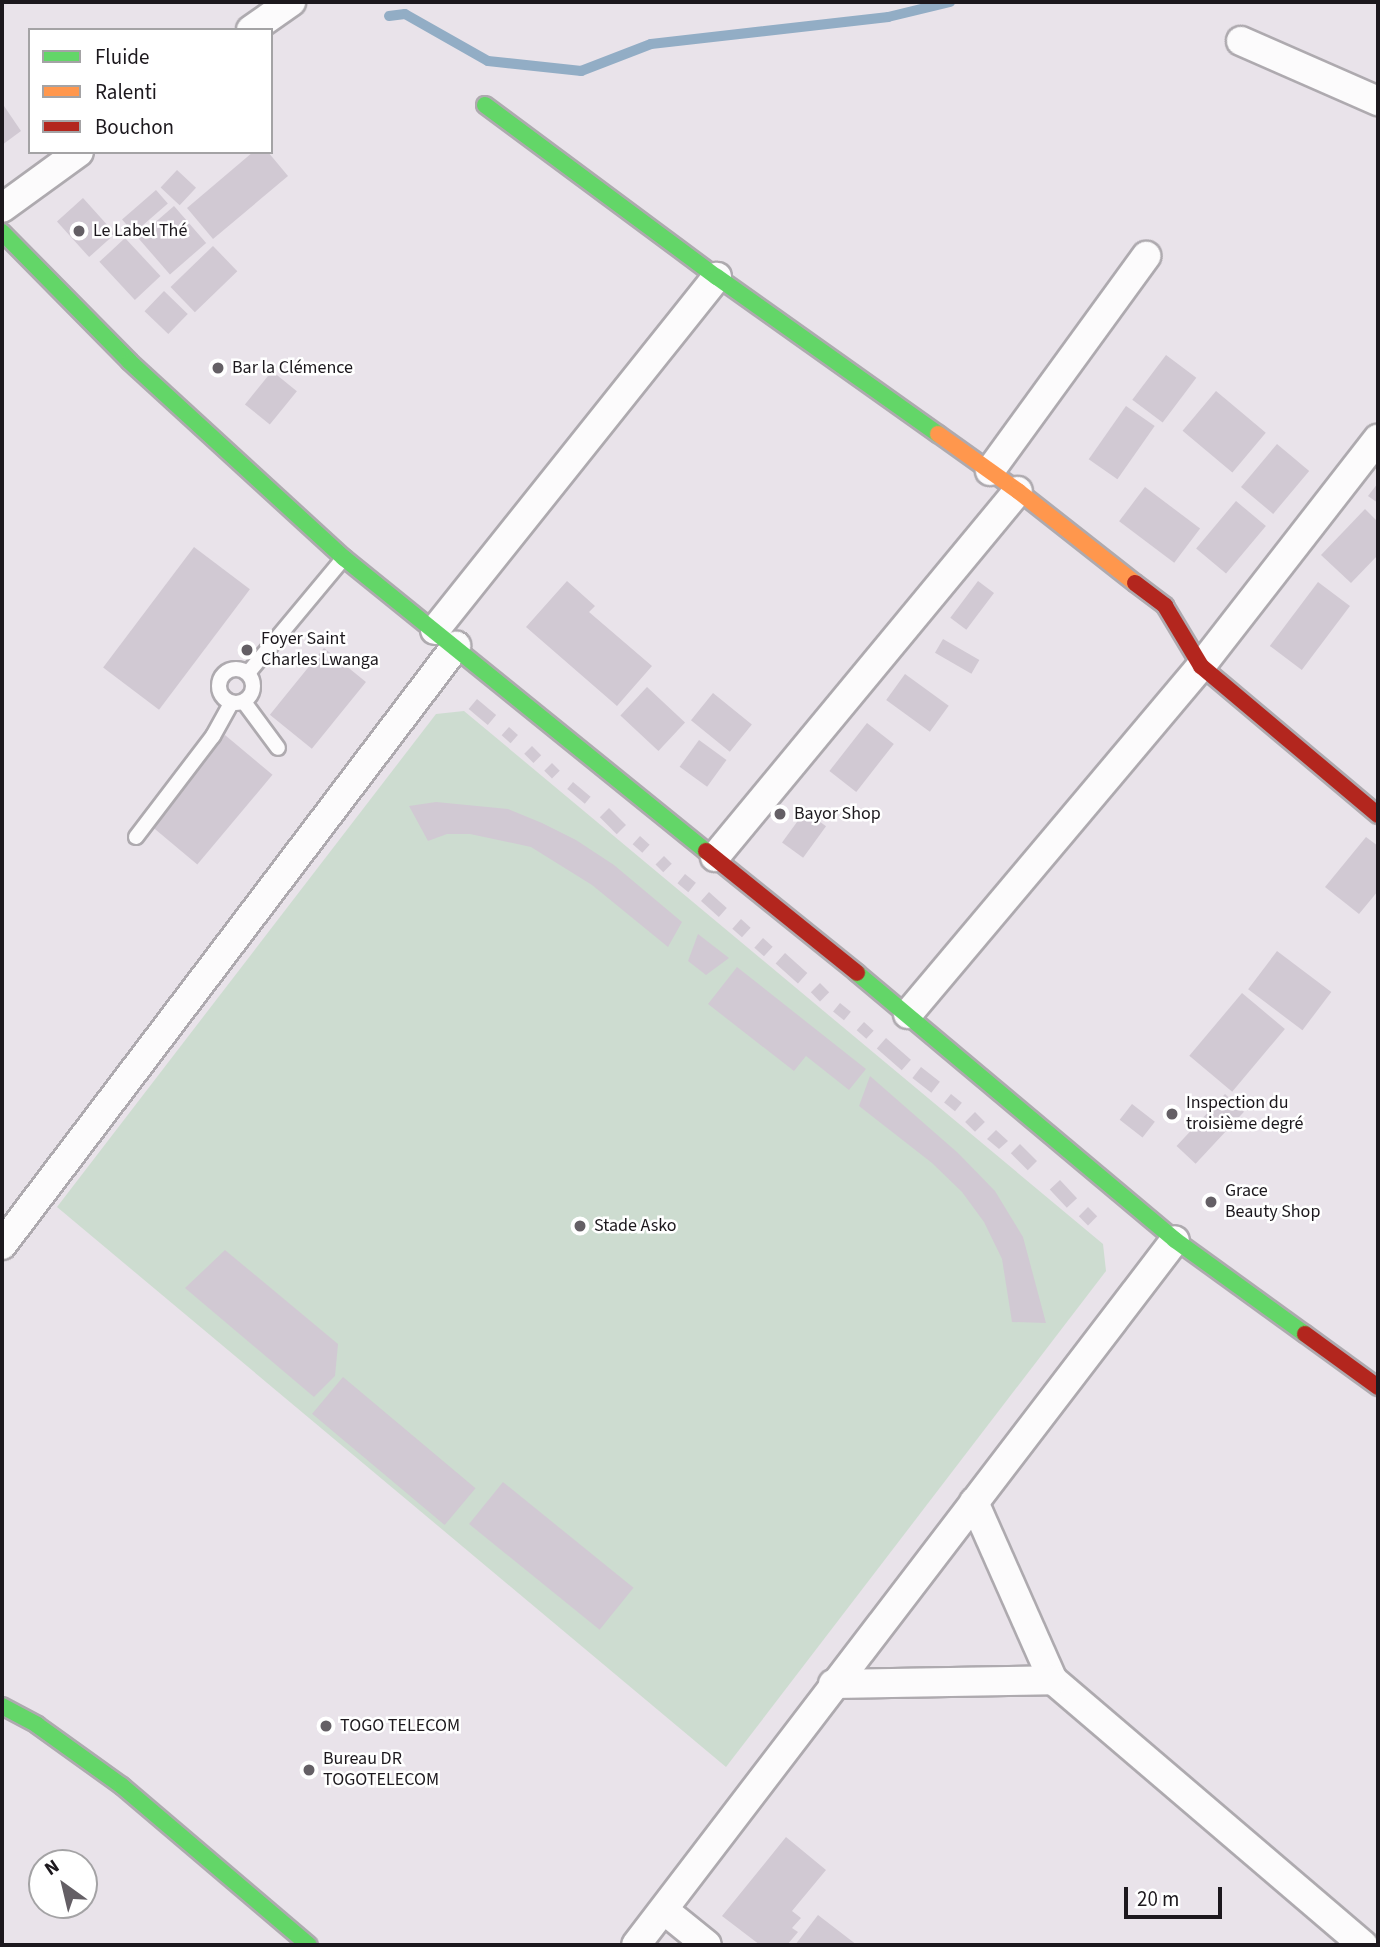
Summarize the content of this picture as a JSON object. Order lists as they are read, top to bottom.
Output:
{
  "places": [
    "Le Label Thé",
    "Bar la Clémence",
    "Foyer Saint Charles Lwanga",
    "Bayor Shop",
    "Inspection du troisième degré",
    "Grace Beauty Shop",
    "Stade Asko",
    "TOGO TELECOM",
    "Bureau DR TOGOTELECOM"
  ],
  "legend": ["Fluide", "Ralenti", "Bouchon"],
  "scale_bar": "20 m",
  "north": "top left"
}
